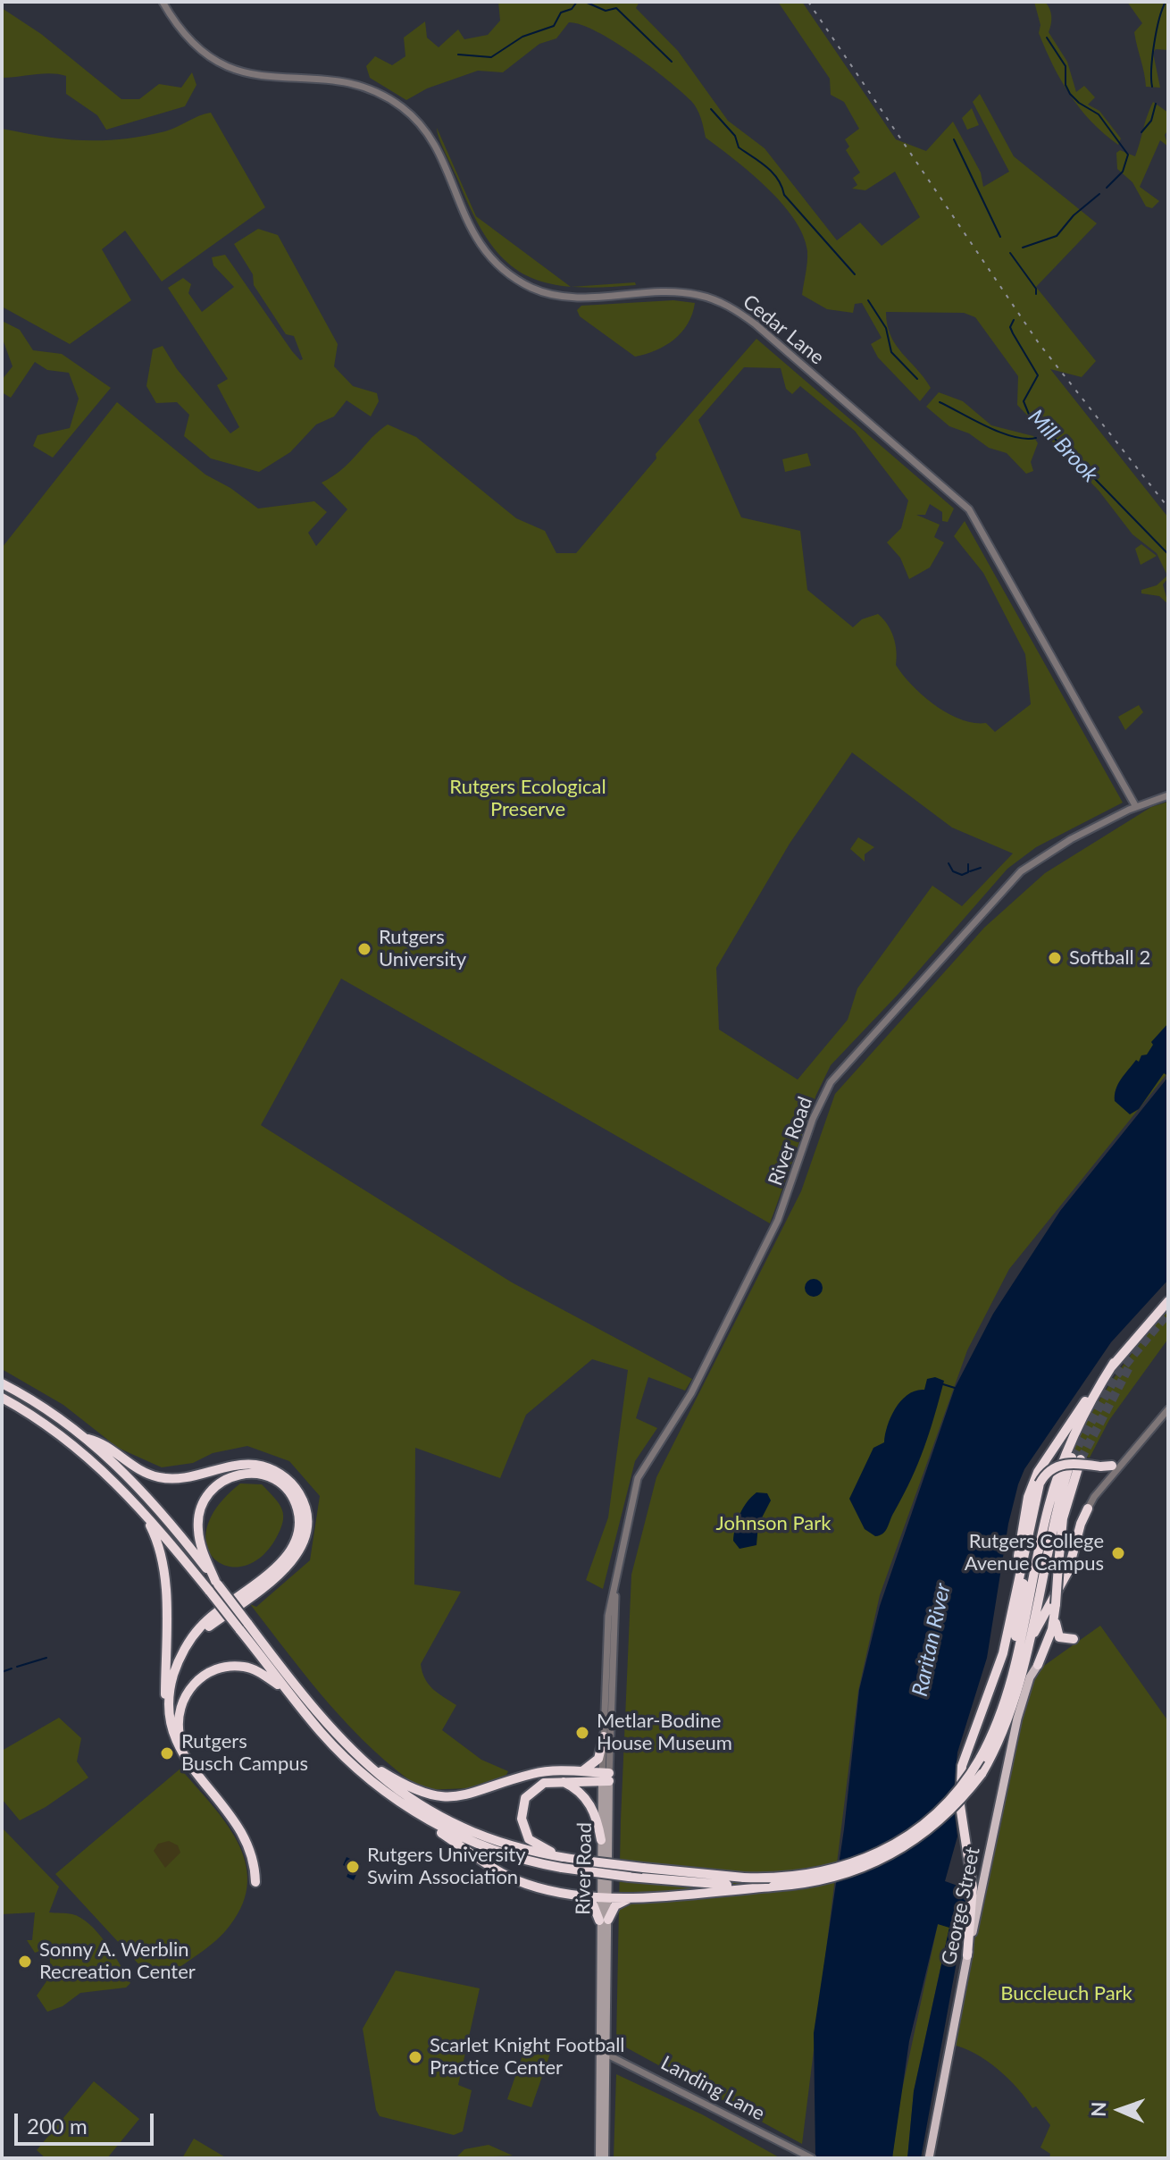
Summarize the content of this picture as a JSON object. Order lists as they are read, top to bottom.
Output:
{
  "streets": {
    "main road": ["River Road", "George Street"],
    "street": ["Cedar Lane", "Landing Lane"]
  },
  "crossings": [
    ["Cedar Lane", "River Road"],
    ["River Road", "Landing Lane"]
  ],
  "water": ["Mill Brook", "Raritan River"],
  "parks": ["Rutgers Ecological Preserve", "Johnson Park", "Buccleuch Park"],
  "places": [
    "Rutgers University",
    "Softball 2",
    "Rutgers College Avenue Campus",
    "Metlar-Bodine House Museum",
    "Rutgers Busch Campus",
    "Rutgers University Swim Association",
    "Sonny A. Werblin Recreation Center",
    "Scarlet Knight Football Practice Center"
  ],
  "scale_bar": "200 m",
  "north": "left"
}
